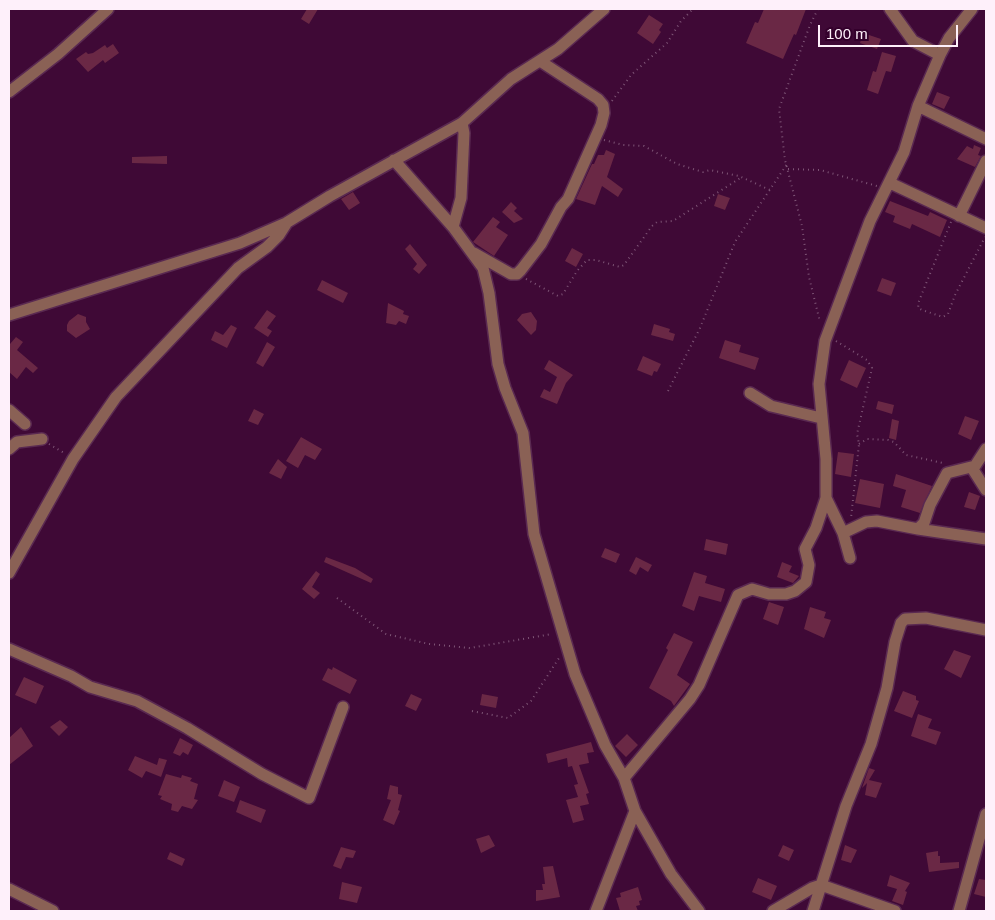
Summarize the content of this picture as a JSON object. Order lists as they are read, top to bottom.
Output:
{
  "scale_bar": "100 m"
}
